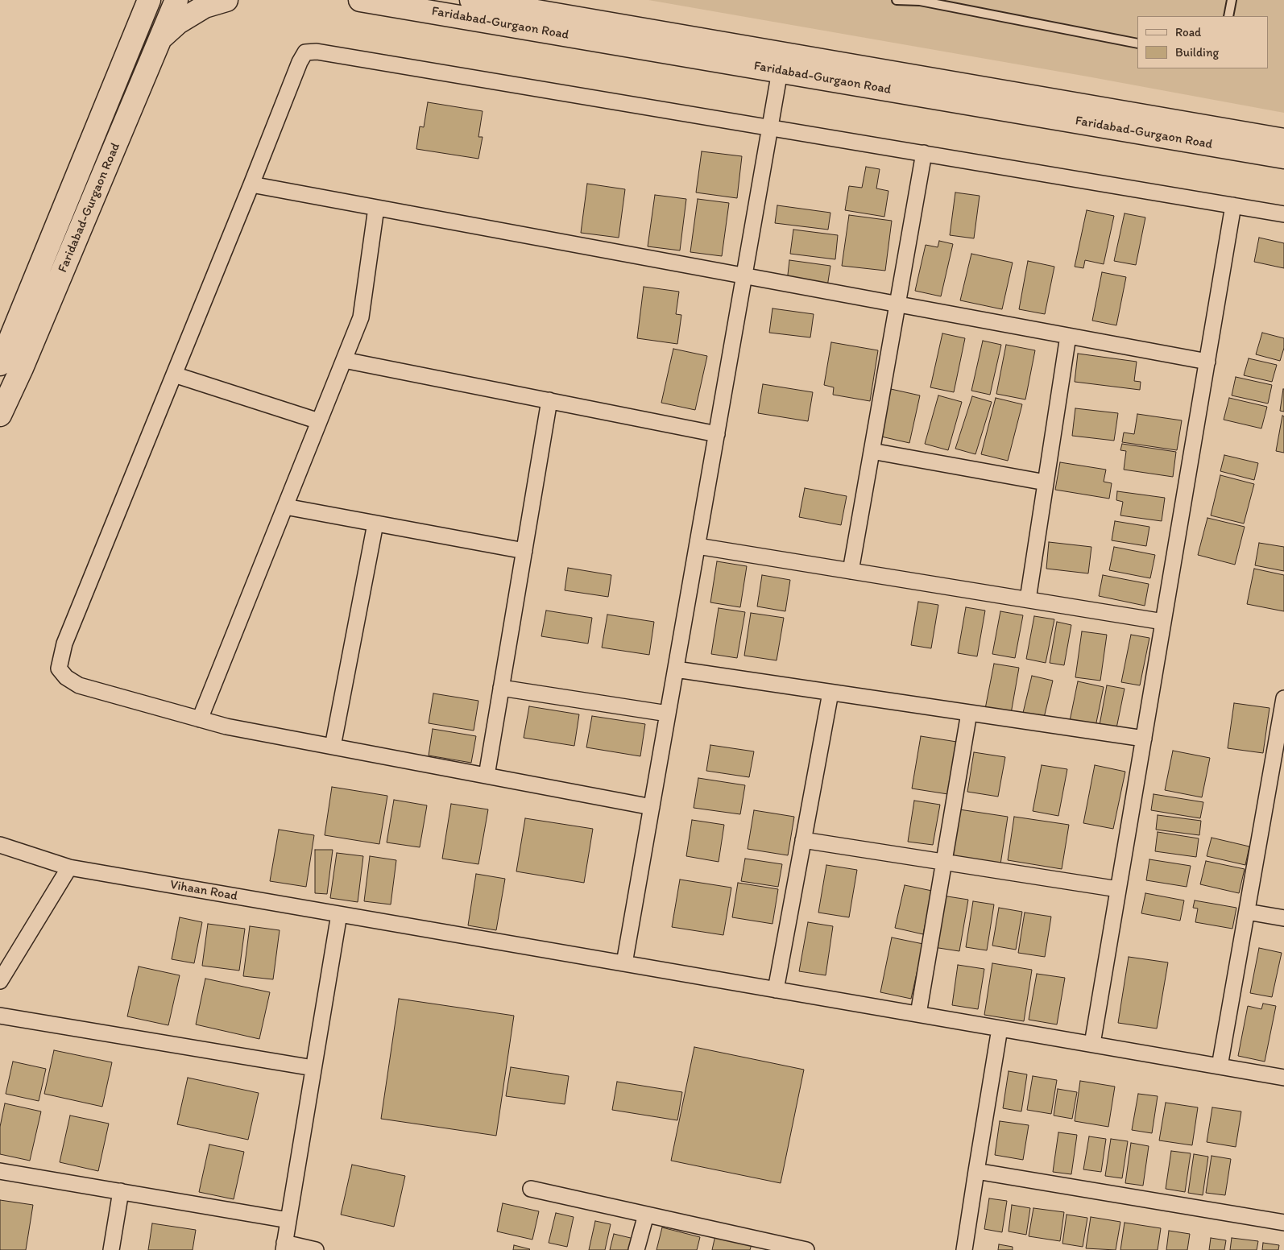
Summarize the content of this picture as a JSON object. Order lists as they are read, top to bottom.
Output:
{
  "streets": {
    "main road": ["Faridabad-Gurgaon Road"],
    "street": ["Vihaan Road"]
  },
  "legend": ["Road", "Building"]
}
